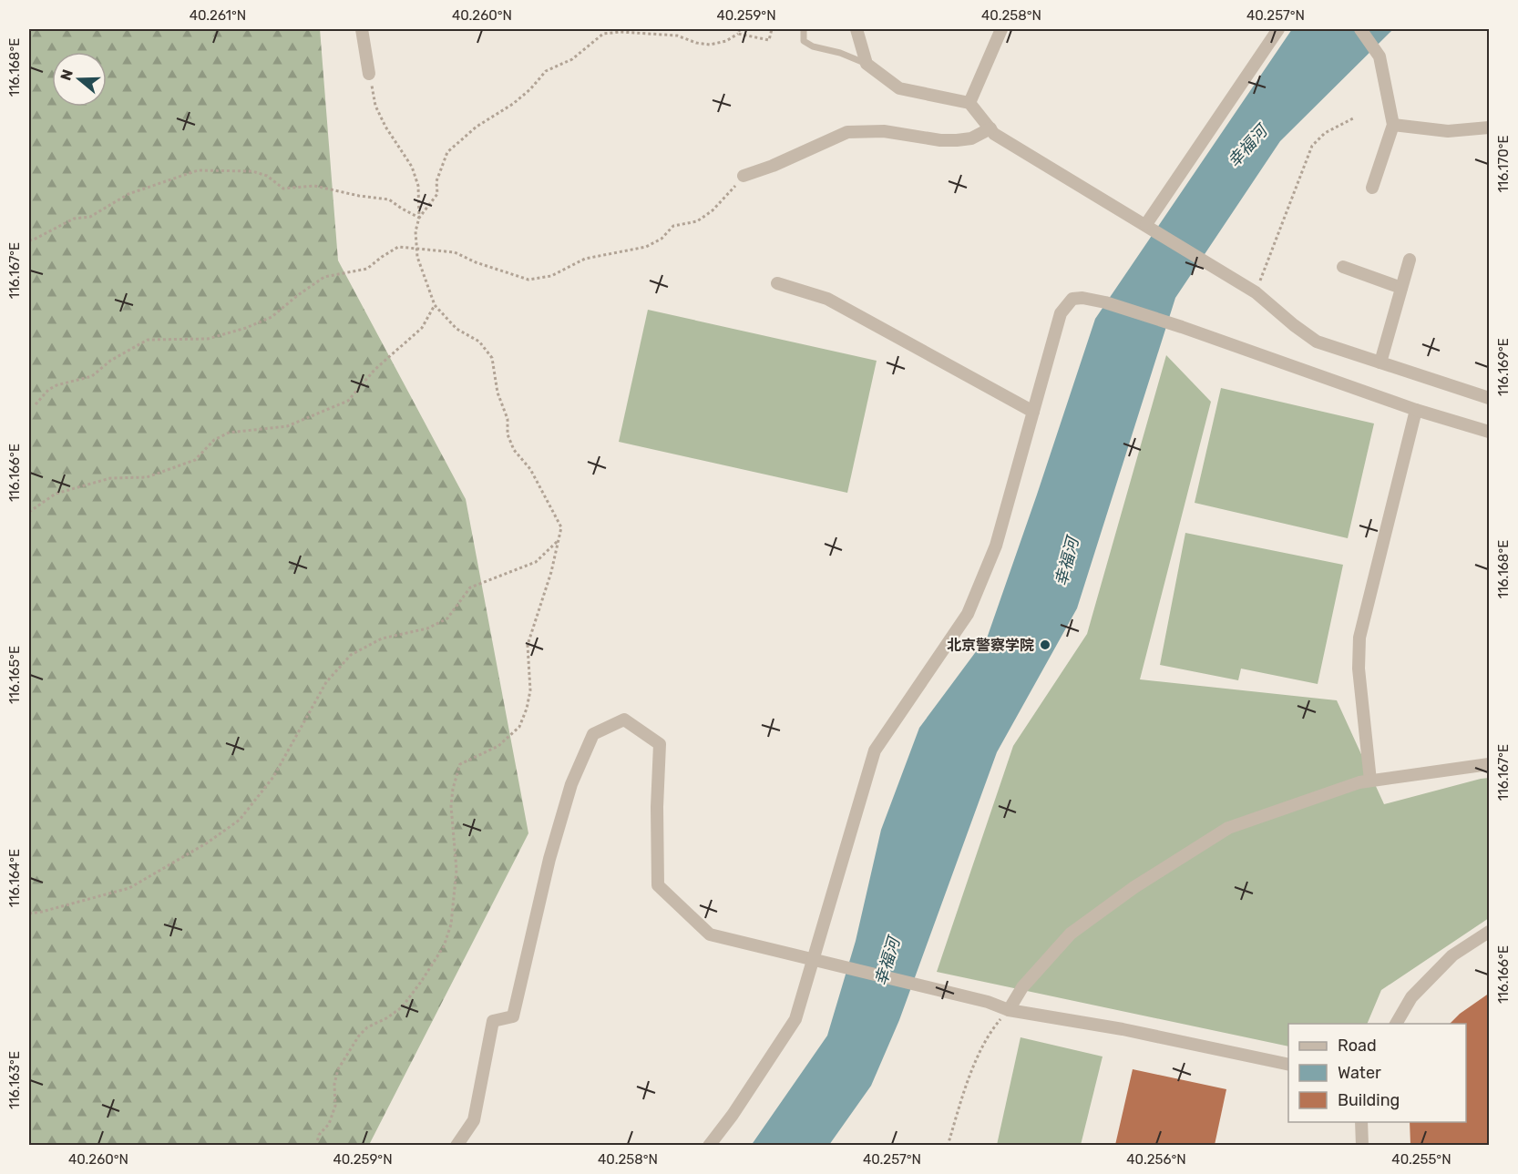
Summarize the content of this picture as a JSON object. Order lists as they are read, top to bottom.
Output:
{
  "water": ["幸福河"],
  "places": ["北京警察学院"],
  "legend": ["Road", "Water", "Building"],
  "north": "left",
  "coordinates": [
    "40.261°N",
    "40.260°N",
    "40.259°N",
    "40.258°N",
    "40.257°N",
    "116.168°E",
    "116.170°E",
    "116.167°E",
    "116.169°E",
    "116.166°E",
    "116.165°E",
    "116.164°E",
    "116.163°E",
    "40.256°N",
    "40.255°N"
  ]
}
